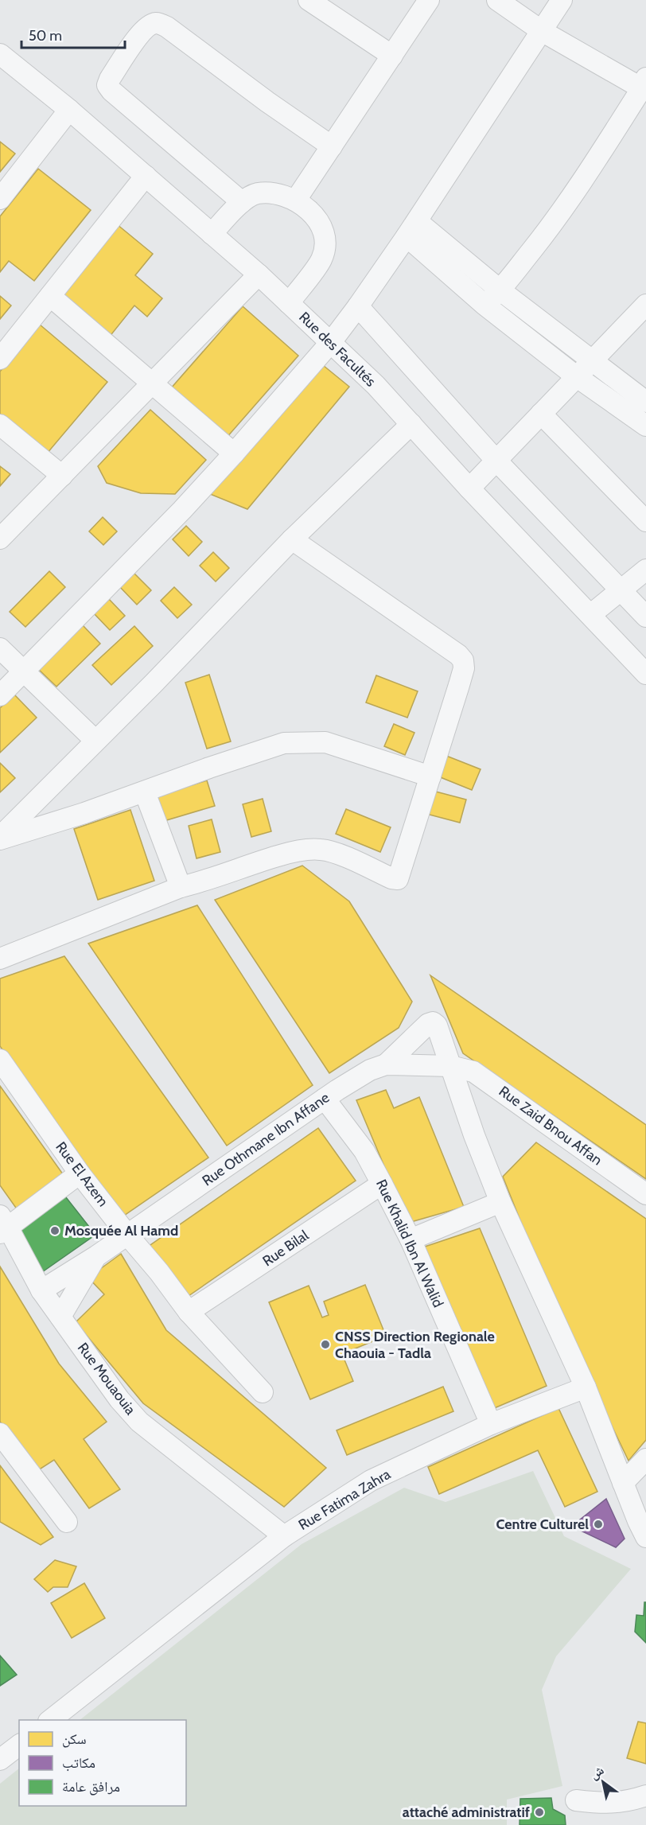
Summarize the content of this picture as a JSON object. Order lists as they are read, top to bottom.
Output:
{
  "streets": {
    "street": [
      "Rue des Facultés",
      "Rue Zaid Bnou Affan",
      "Rue Othmane Ibn Affane",
      "Rue El Azem",
      "Rue Khalid Ibn Al Walid",
      "Rue Bilal",
      "Rue Mouaouia",
      "Rue Fatima Zahra"
    ]
  },
  "crossings": [
    ["Rue Zaid Bnou Affan", "Rue Othmane Ibn Affane"],
    ["Rue Othmane Ibn Affane", "Rue El Azem"],
    ["Rue Othmane Ibn Affane", "Rue Khalid Ibn Al Walid"],
    ["Rue Othmane Ibn Affane", "Rue Mouaouia"],
    ["Rue El Azem", "Rue Bilal"],
    ["Rue Khalid Ibn Al Walid", "Rue Bilal"],
    ["Rue Khalid Ibn Al Walid", "Rue Fatima Zahra"],
    ["Rue Mouaouia", "Rue Fatima Zahra"]
  ],
  "places": [
    "Mosquée Al Hamd",
    "CNSS Direction Regionale Chaouia - Tadla",
    "Centre Culturel",
    "attaché administratif"
  ],
  "legend": ["سكن", "مكاتب", "مرافق عامة"],
  "scale_bar": "50 m",
  "north": "top left"
}
